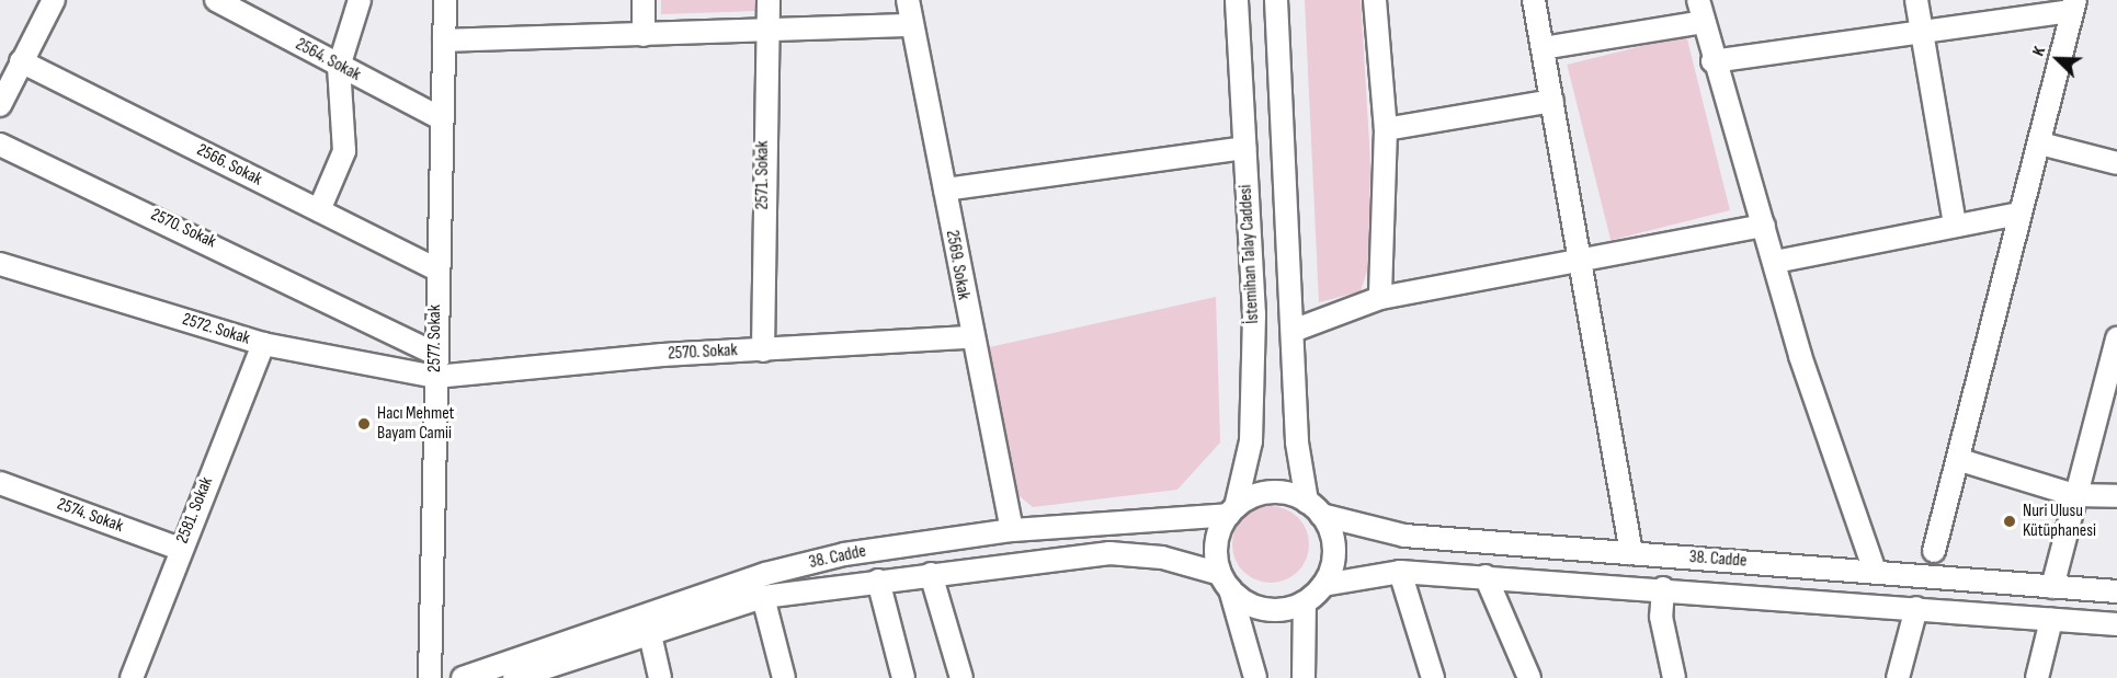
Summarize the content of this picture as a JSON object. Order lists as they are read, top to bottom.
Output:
{
  "streets": {
    "street": [
      "2564. Sokak",
      "2566. Sokak",
      "2571. Sokak",
      "2570. Sokak",
      "İstemihan Talay Caddesi",
      "2569. Sokak",
      "2572. Sokak",
      "2577. Sokak",
      "2581. Sokak",
      "2574. Sokak",
      "38. Cadde"
    ]
  },
  "crossings": [
    ["2564. Sokak", "2577. Sokak"],
    ["2566. Sokak", "2577. Sokak"],
    ["2571. Sokak", "2570. Sokak"],
    ["2570. Sokak", "2569. Sokak"],
    ["2570. Sokak", "2572. Sokak"],
    ["2570. Sokak", "2577. Sokak"],
    ["İstemihan Talay Caddesi", "38. Cadde"],
    ["2569. Sokak", "38. Cadde"],
    ["2572. Sokak", "2577. Sokak"],
    ["2572. Sokak", "2581. Sokak"],
    ["2581. Sokak", "2574. Sokak"]
  ],
  "places": ["Hacı Mehmet Bayam Camii", "Nuri Ulusu Kütüphanesi"],
  "north": "top left"
}
